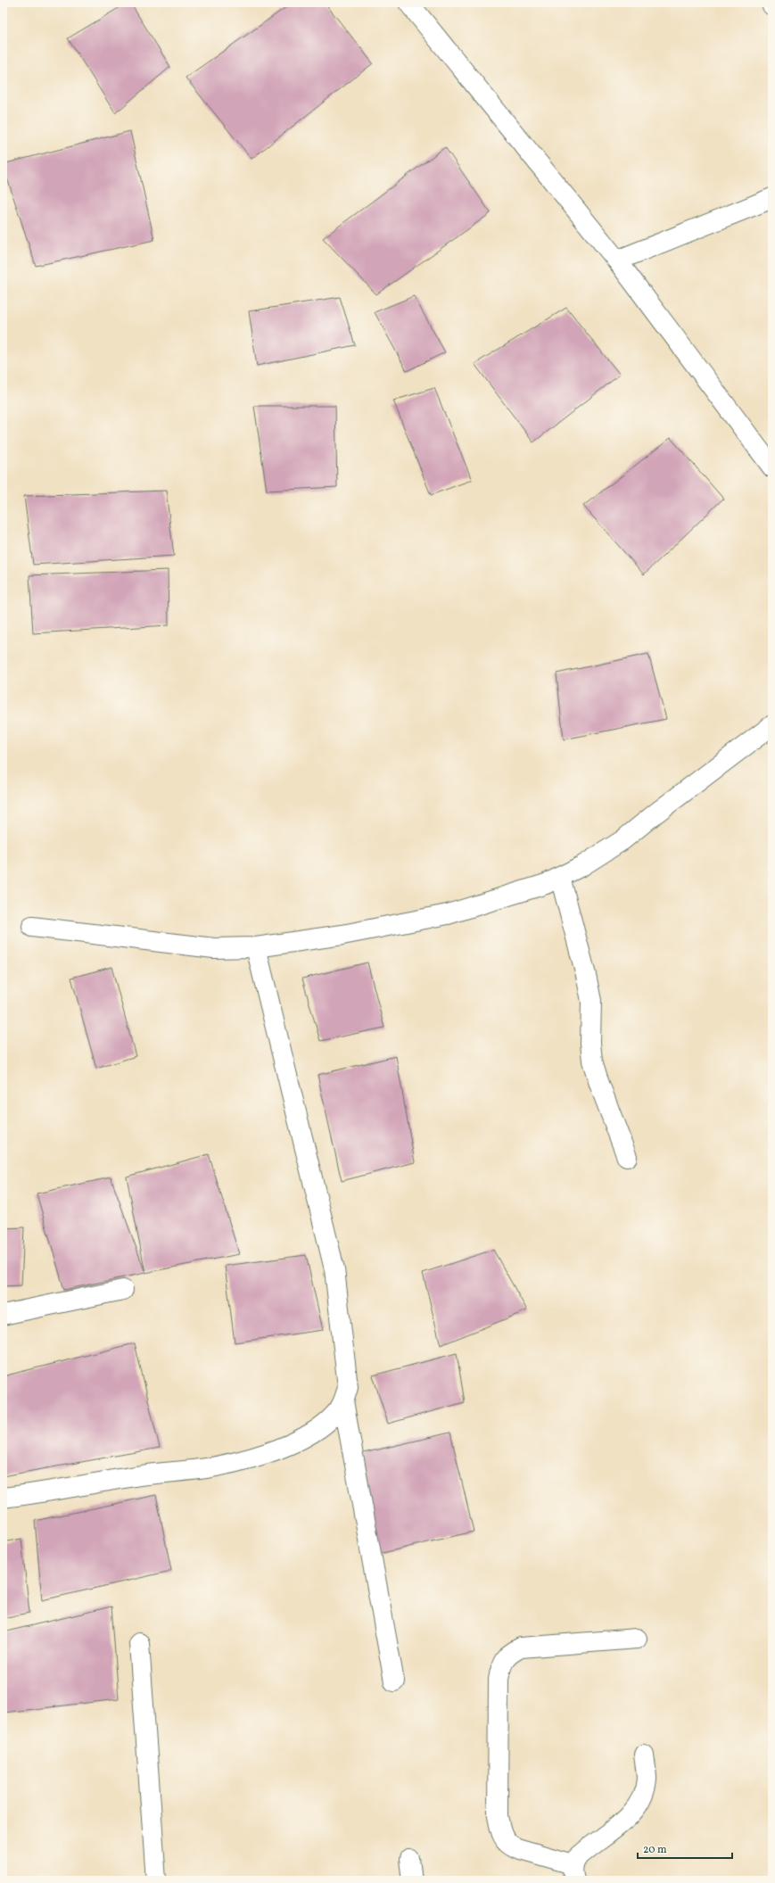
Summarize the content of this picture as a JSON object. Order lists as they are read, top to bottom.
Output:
{
  "scale_bar": "20 m"
}
